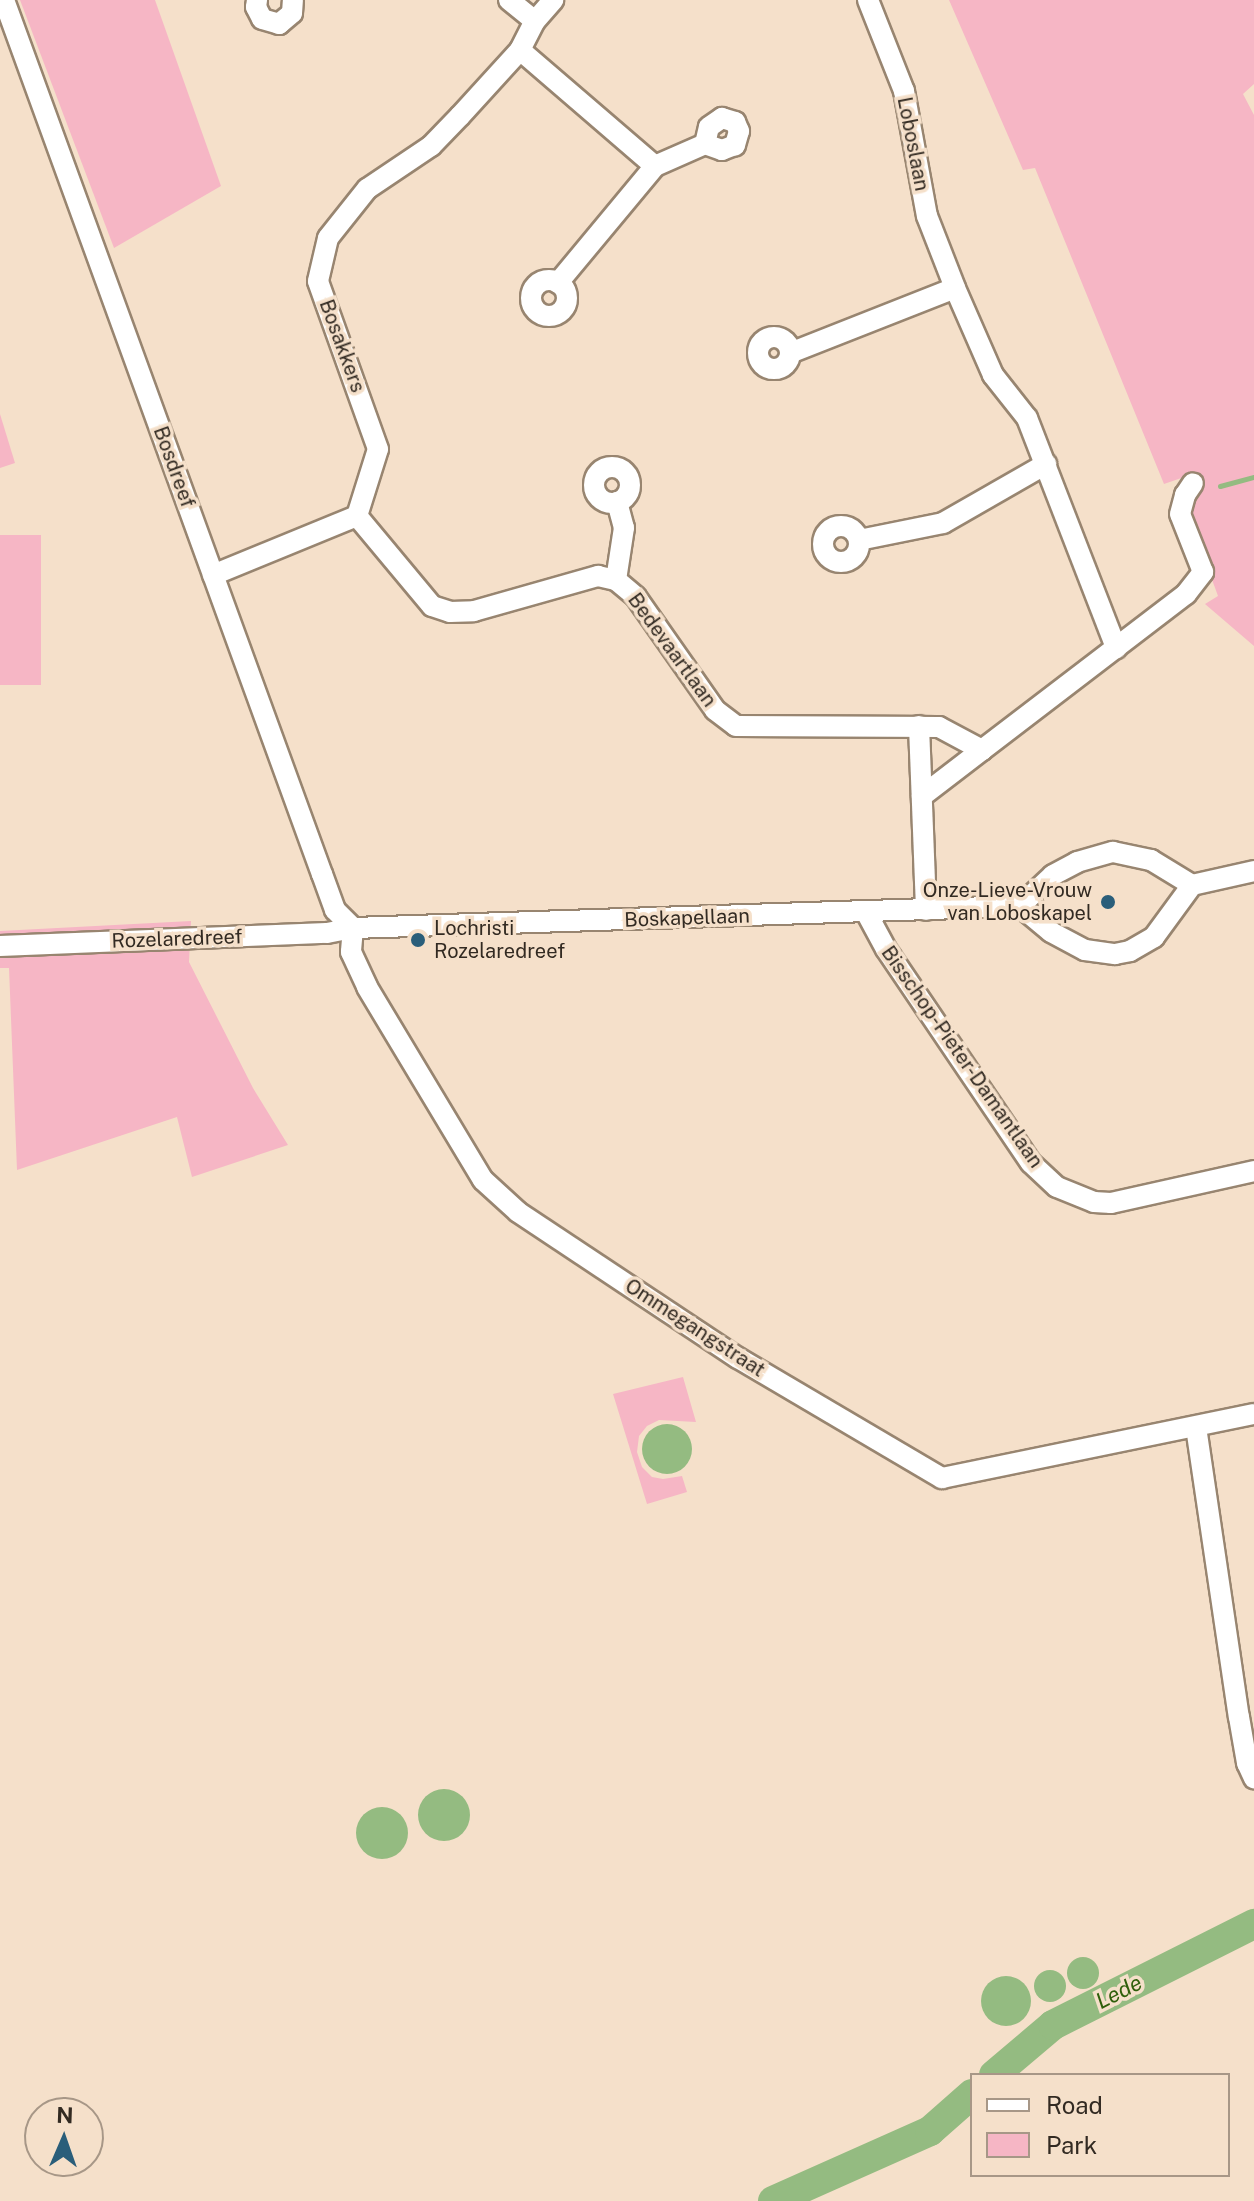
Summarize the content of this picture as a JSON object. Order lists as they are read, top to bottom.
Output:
{
  "streets": {
    "street": [
      "Loboslaan",
      "Bosakkers",
      "Bosdreef",
      "Bedevaartlaan",
      "Boskapellaan",
      "Rozelaredreef",
      "Bisschop-Pieter-Damantlaan",
      "Ommegangstraat"
    ]
  },
  "crossings": [
    ["Bosakkers", "Bedevaartlaan"],
    ["Bosdreef", "Boskapellaan"],
    ["Bosdreef", "Rozelaredreef"],
    ["Bosdreef", "Ommegangstraat"],
    ["Boskapellaan", "Rozelaredreef"],
    ["Boskapellaan", "Bisschop-Pieter-Damantlaan"],
    ["Boskapellaan", "Ommegangstraat"],
    ["Rozelaredreef", "Ommegangstraat"]
  ],
  "water": ["Lede"],
  "places": ["Onze-Lieve-Vrouw van Loboskapel", "Lochristi Rozelaredreef"],
  "legend": ["Road", "Park"],
  "north": "top"
}
